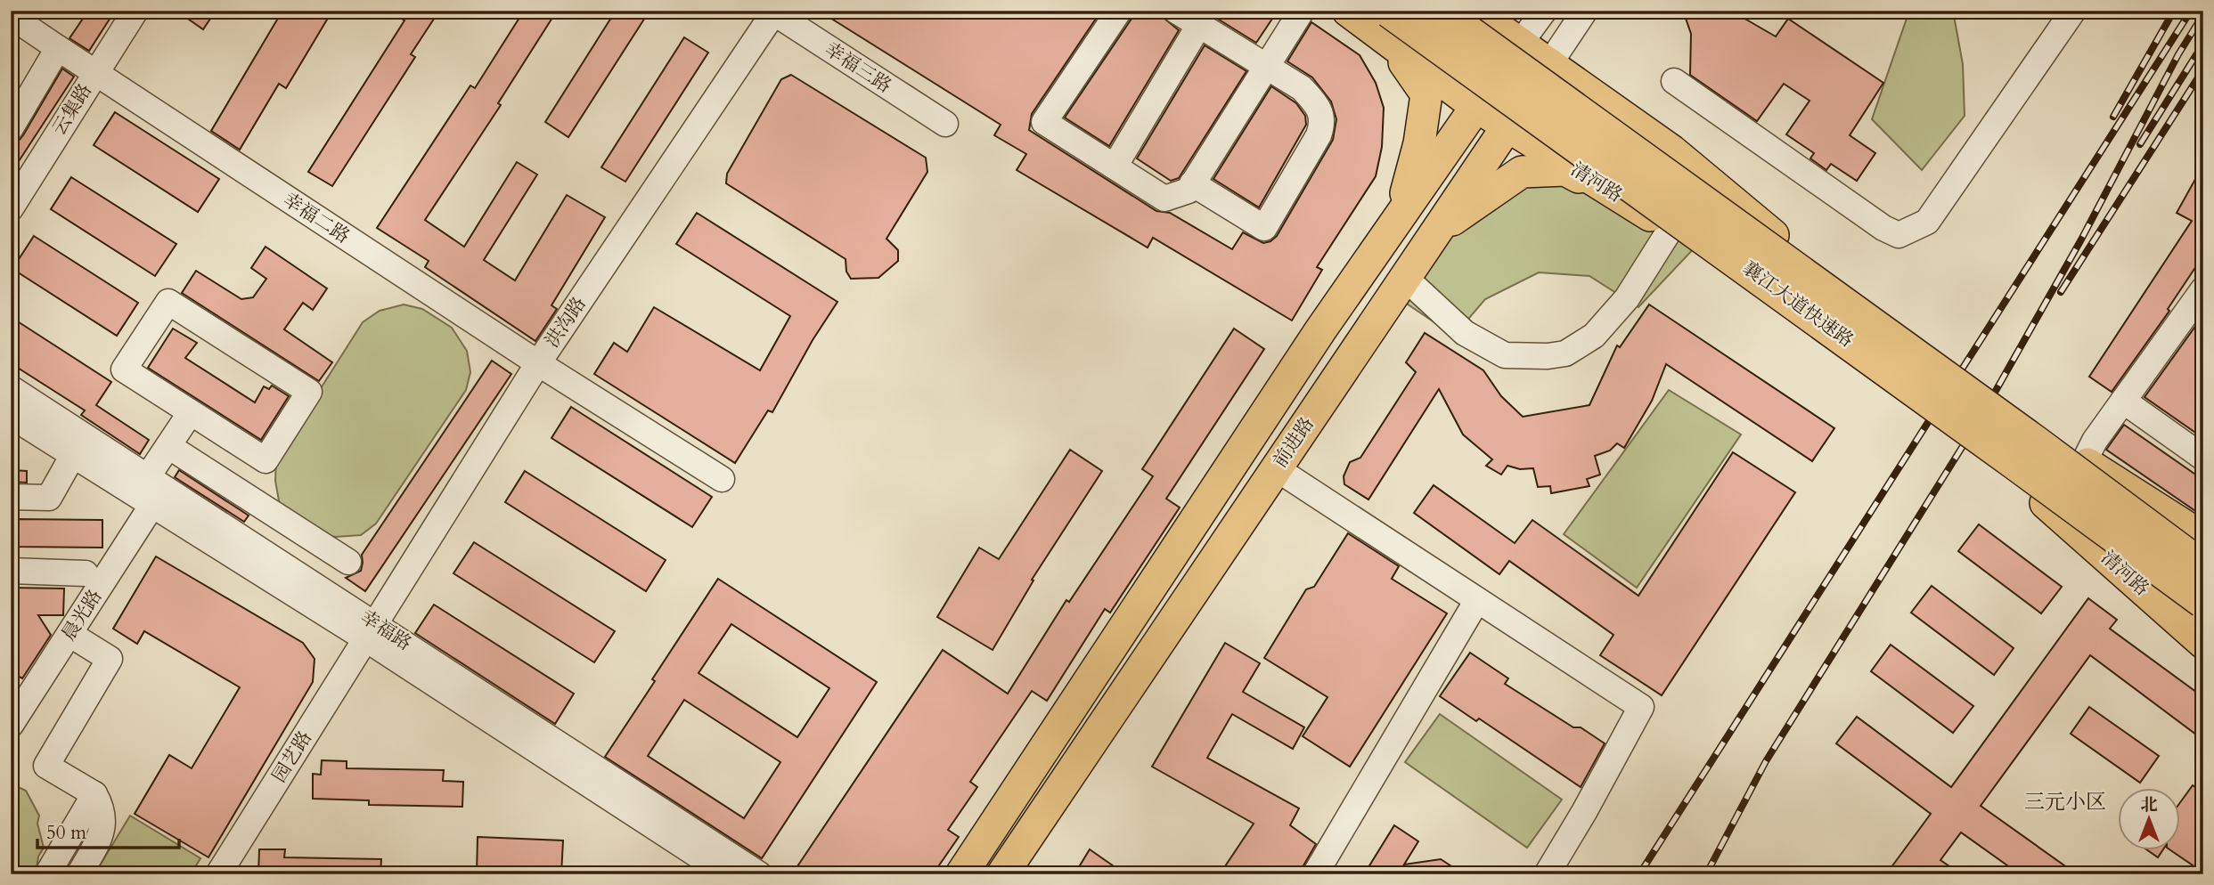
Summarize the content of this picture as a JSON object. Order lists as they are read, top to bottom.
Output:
{
  "streets": {
    "highway": ["襄江大道快速路"],
    "main road": ["清河路", "前进路"],
    "street": [
      "幸福三路",
      "云集路",
      "幸福二路",
      "洪沟路",
      "晨光路",
      "幸福路",
      "园艺路"
    ]
  },
  "crossings": [
    ["幸福三路", "洪沟路"],
    ["云集路", "幸福二路"],
    ["清河路", "襄江大道快速路"],
    ["清河路", "前进路"],
    ["幸福二路", "洪沟路"],
    ["洪沟路", "幸福路"],
    ["洪沟路", "园艺路"],
    ["晨光路", "幸福路"],
    ["幸福路", "园艺路"]
  ],
  "districts": ["三元小区"],
  "scale_bar": "50 m",
  "north": "top"
}
